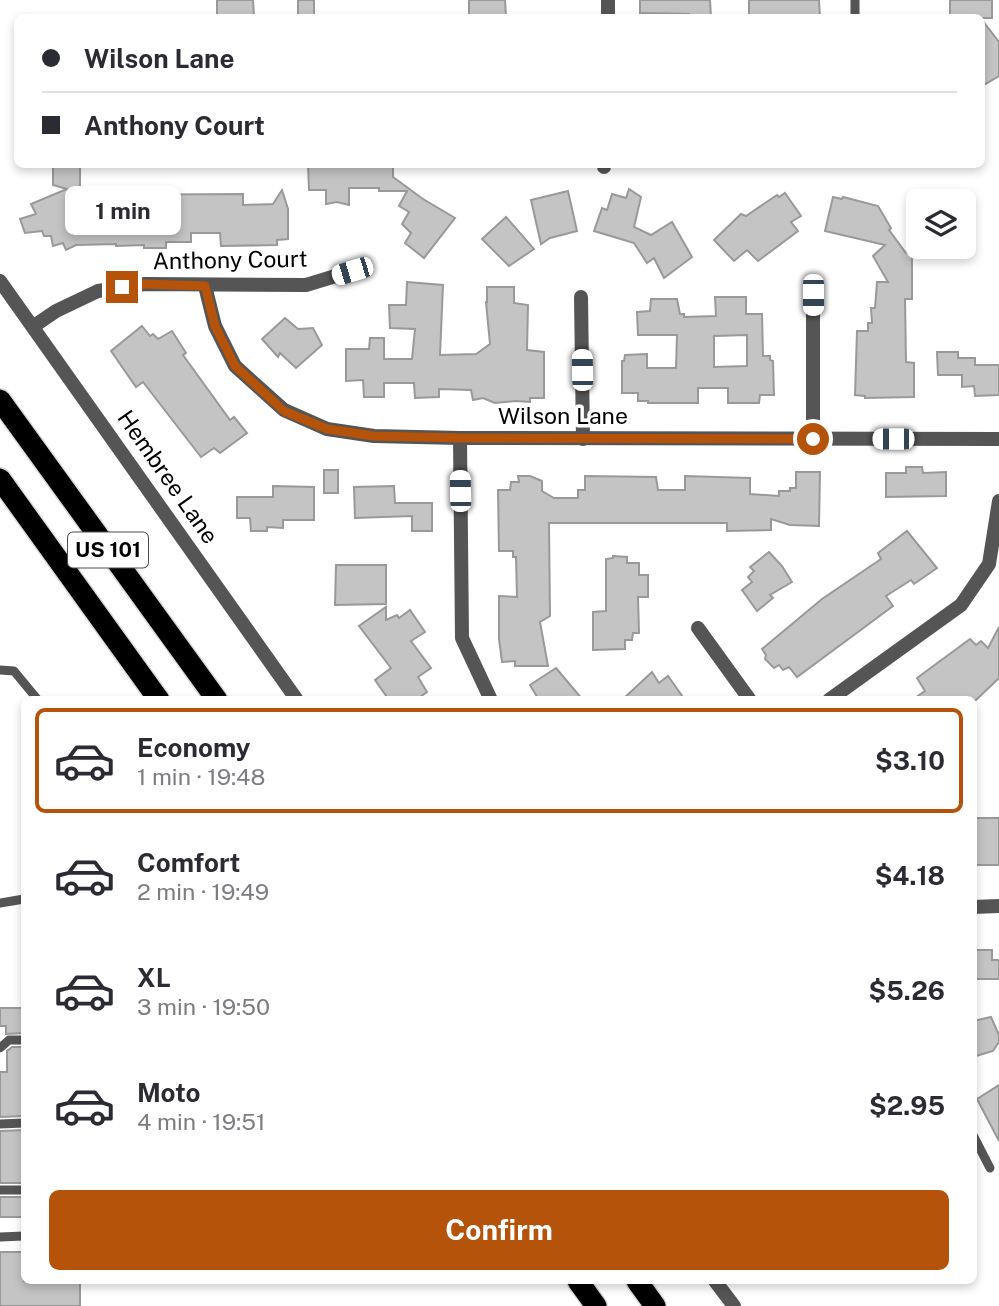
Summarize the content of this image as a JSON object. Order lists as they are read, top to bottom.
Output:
{
  "streets": {
    "highway": ["US 101"],
    "street": ["Anthony Court", "Wilson Lane", "Hembree Lane"]
  },
  "crossings": [
    ["Anthony Court", "Wilson Lane"],
    ["Anthony Court", "Hembree Lane"]
  ],
  "page": {
    "banner": ["Wilson Lane", "Anthony Court"],
    "bubble": "1 min",
    "list": [
      {
        "name": "Economy",
        "note": "1 min · 19:48",
        "value": "$3.10"
      },
      {
        "name": "Comfort",
        "note": "2 min · 19:49",
        "value": "$4.18"
      },
      {
        "name": "XL",
        "note": "3 min · 19:50",
        "value": "$5.26"
      },
      {
        "name": "Moto",
        "note": "4 min · 19:51",
        "value": "$2.95"
      }
    ],
    "buttons": "Confirm"
  }
}
